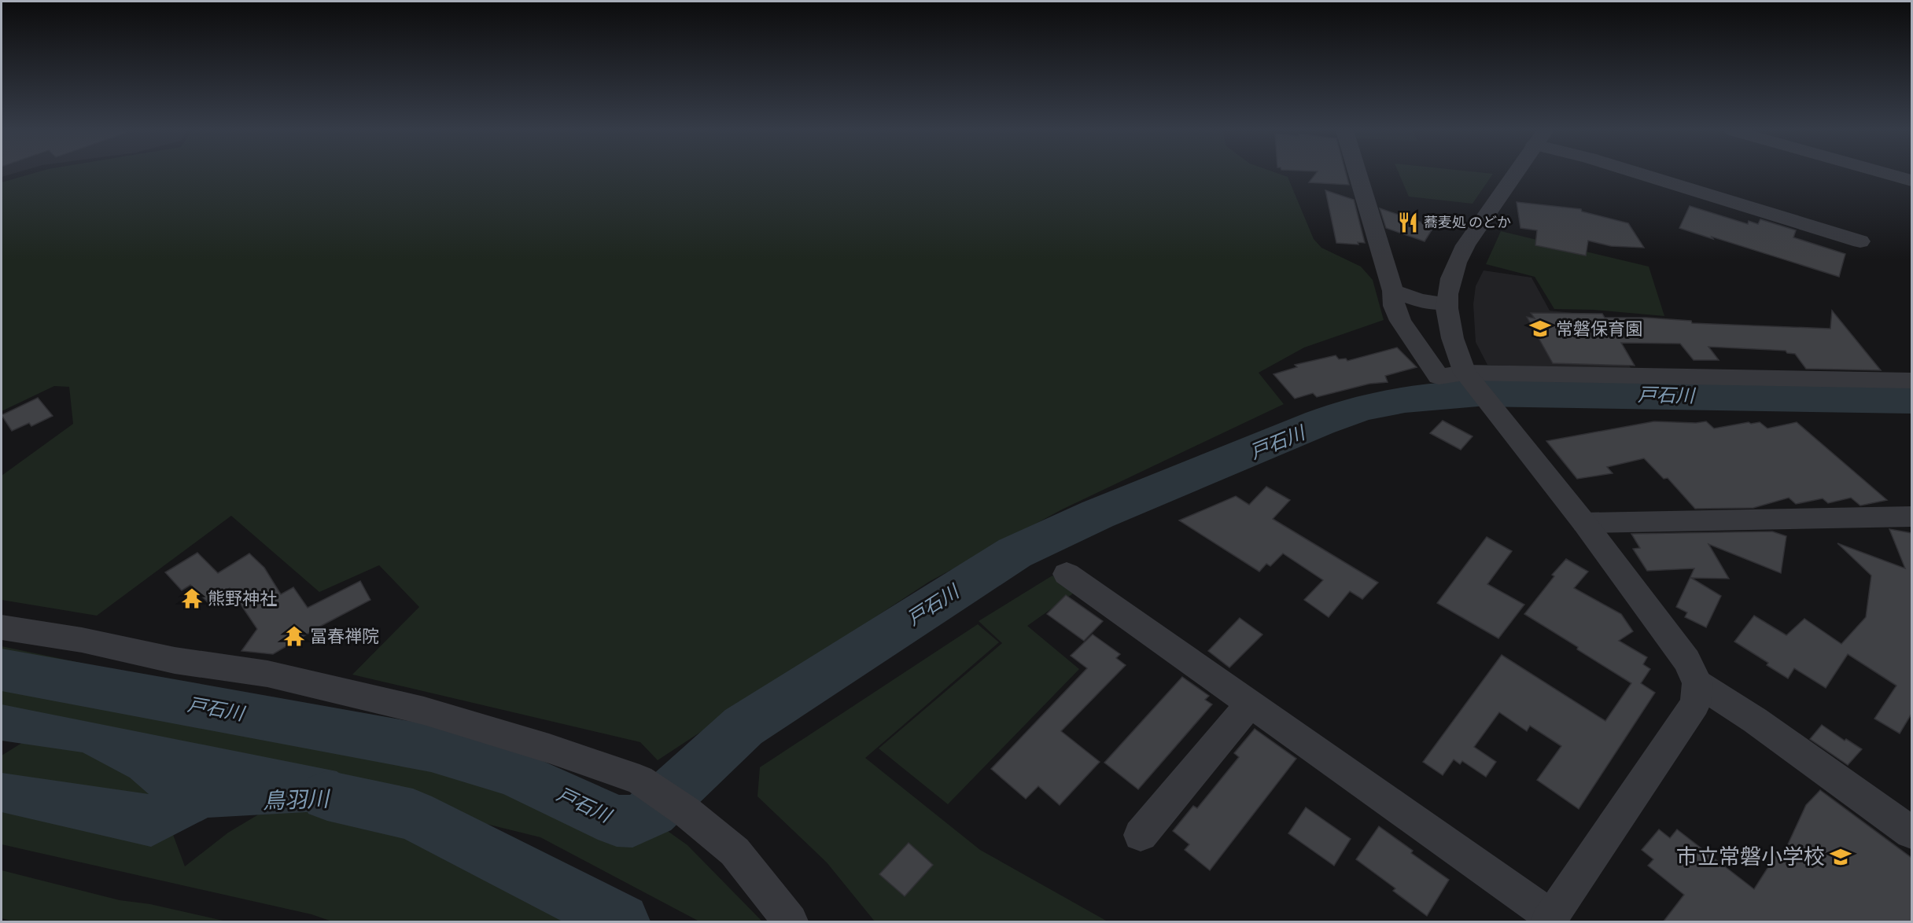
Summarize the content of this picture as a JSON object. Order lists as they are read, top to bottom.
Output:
{
  "water": ["戸石川", "鳥羽川"],
  "places": {
    "restaurant": ["蕎麦処 のどか"],
    "school or university": ["常磐保育園", "市立常磐小学校"],
    "temple": ["熊野神社", "冨春禅院"]
  }
}
